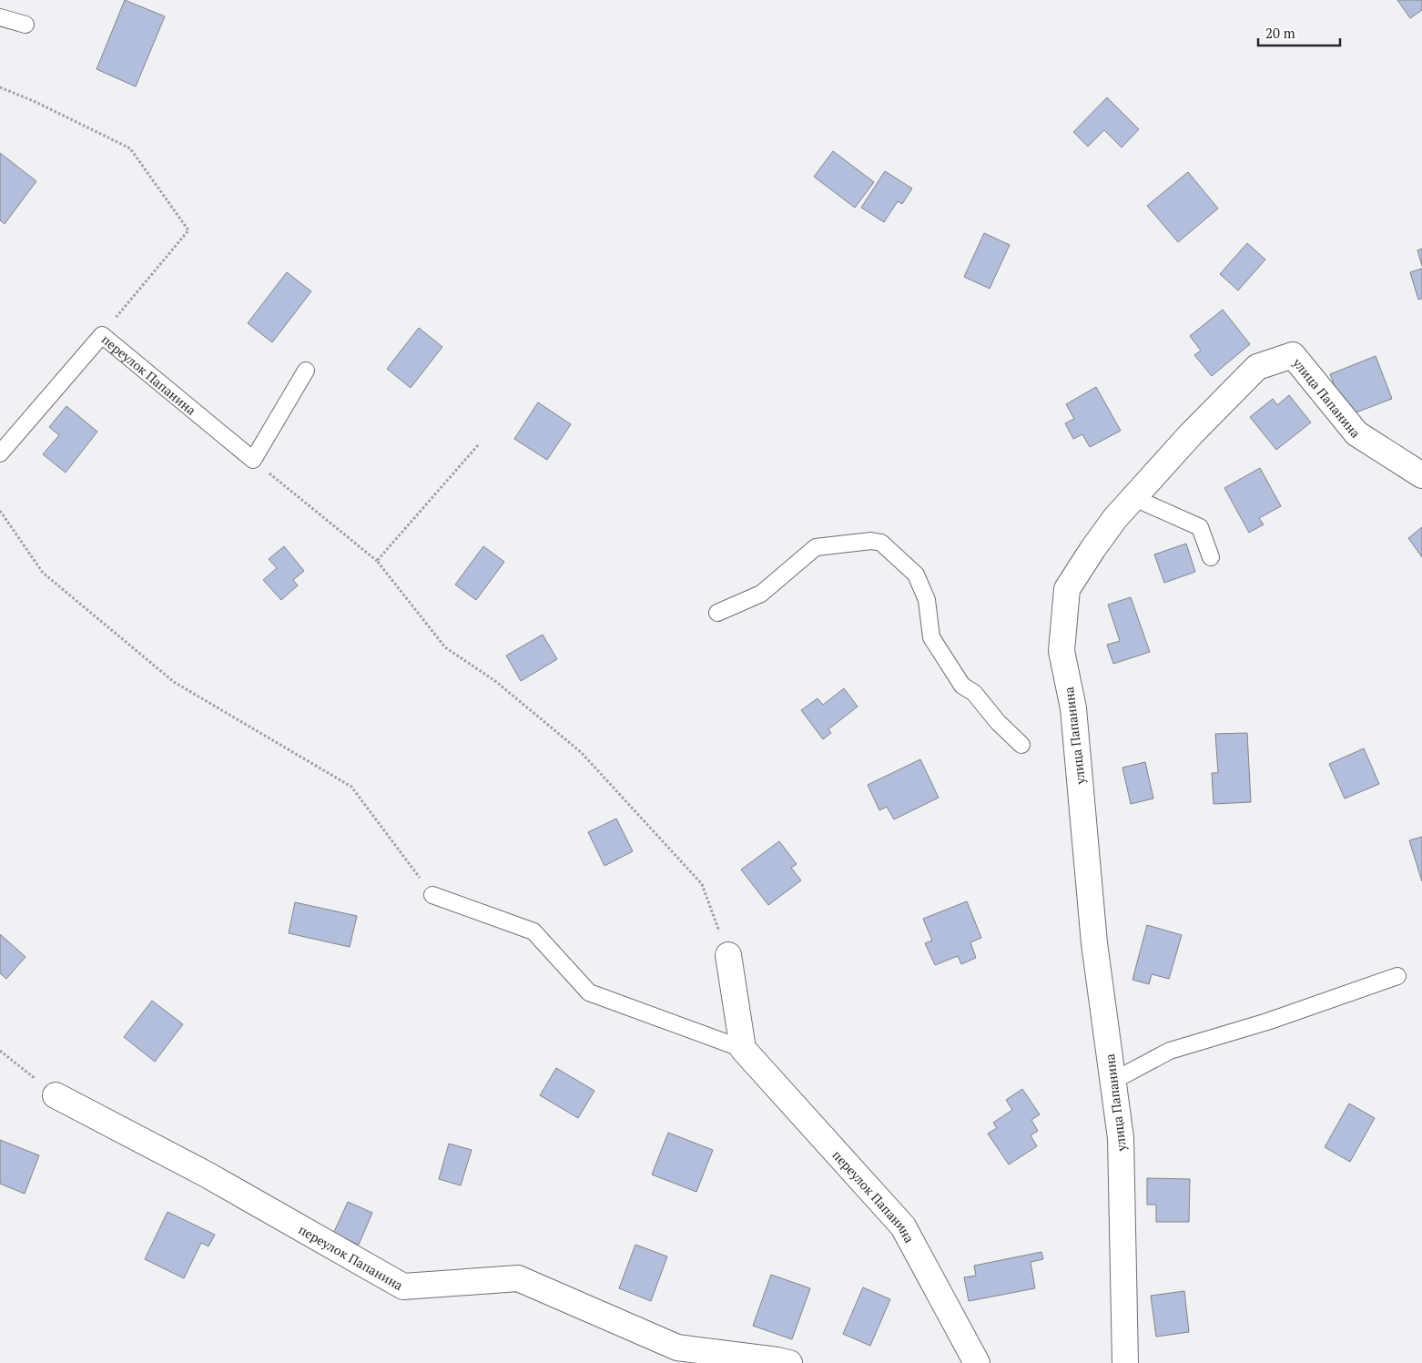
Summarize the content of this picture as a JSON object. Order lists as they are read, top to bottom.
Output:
{
  "streets": {
    "street": ["переулок Папанина", "улица Папанина"]
  },
  "scale_bar": "20 m"
}
